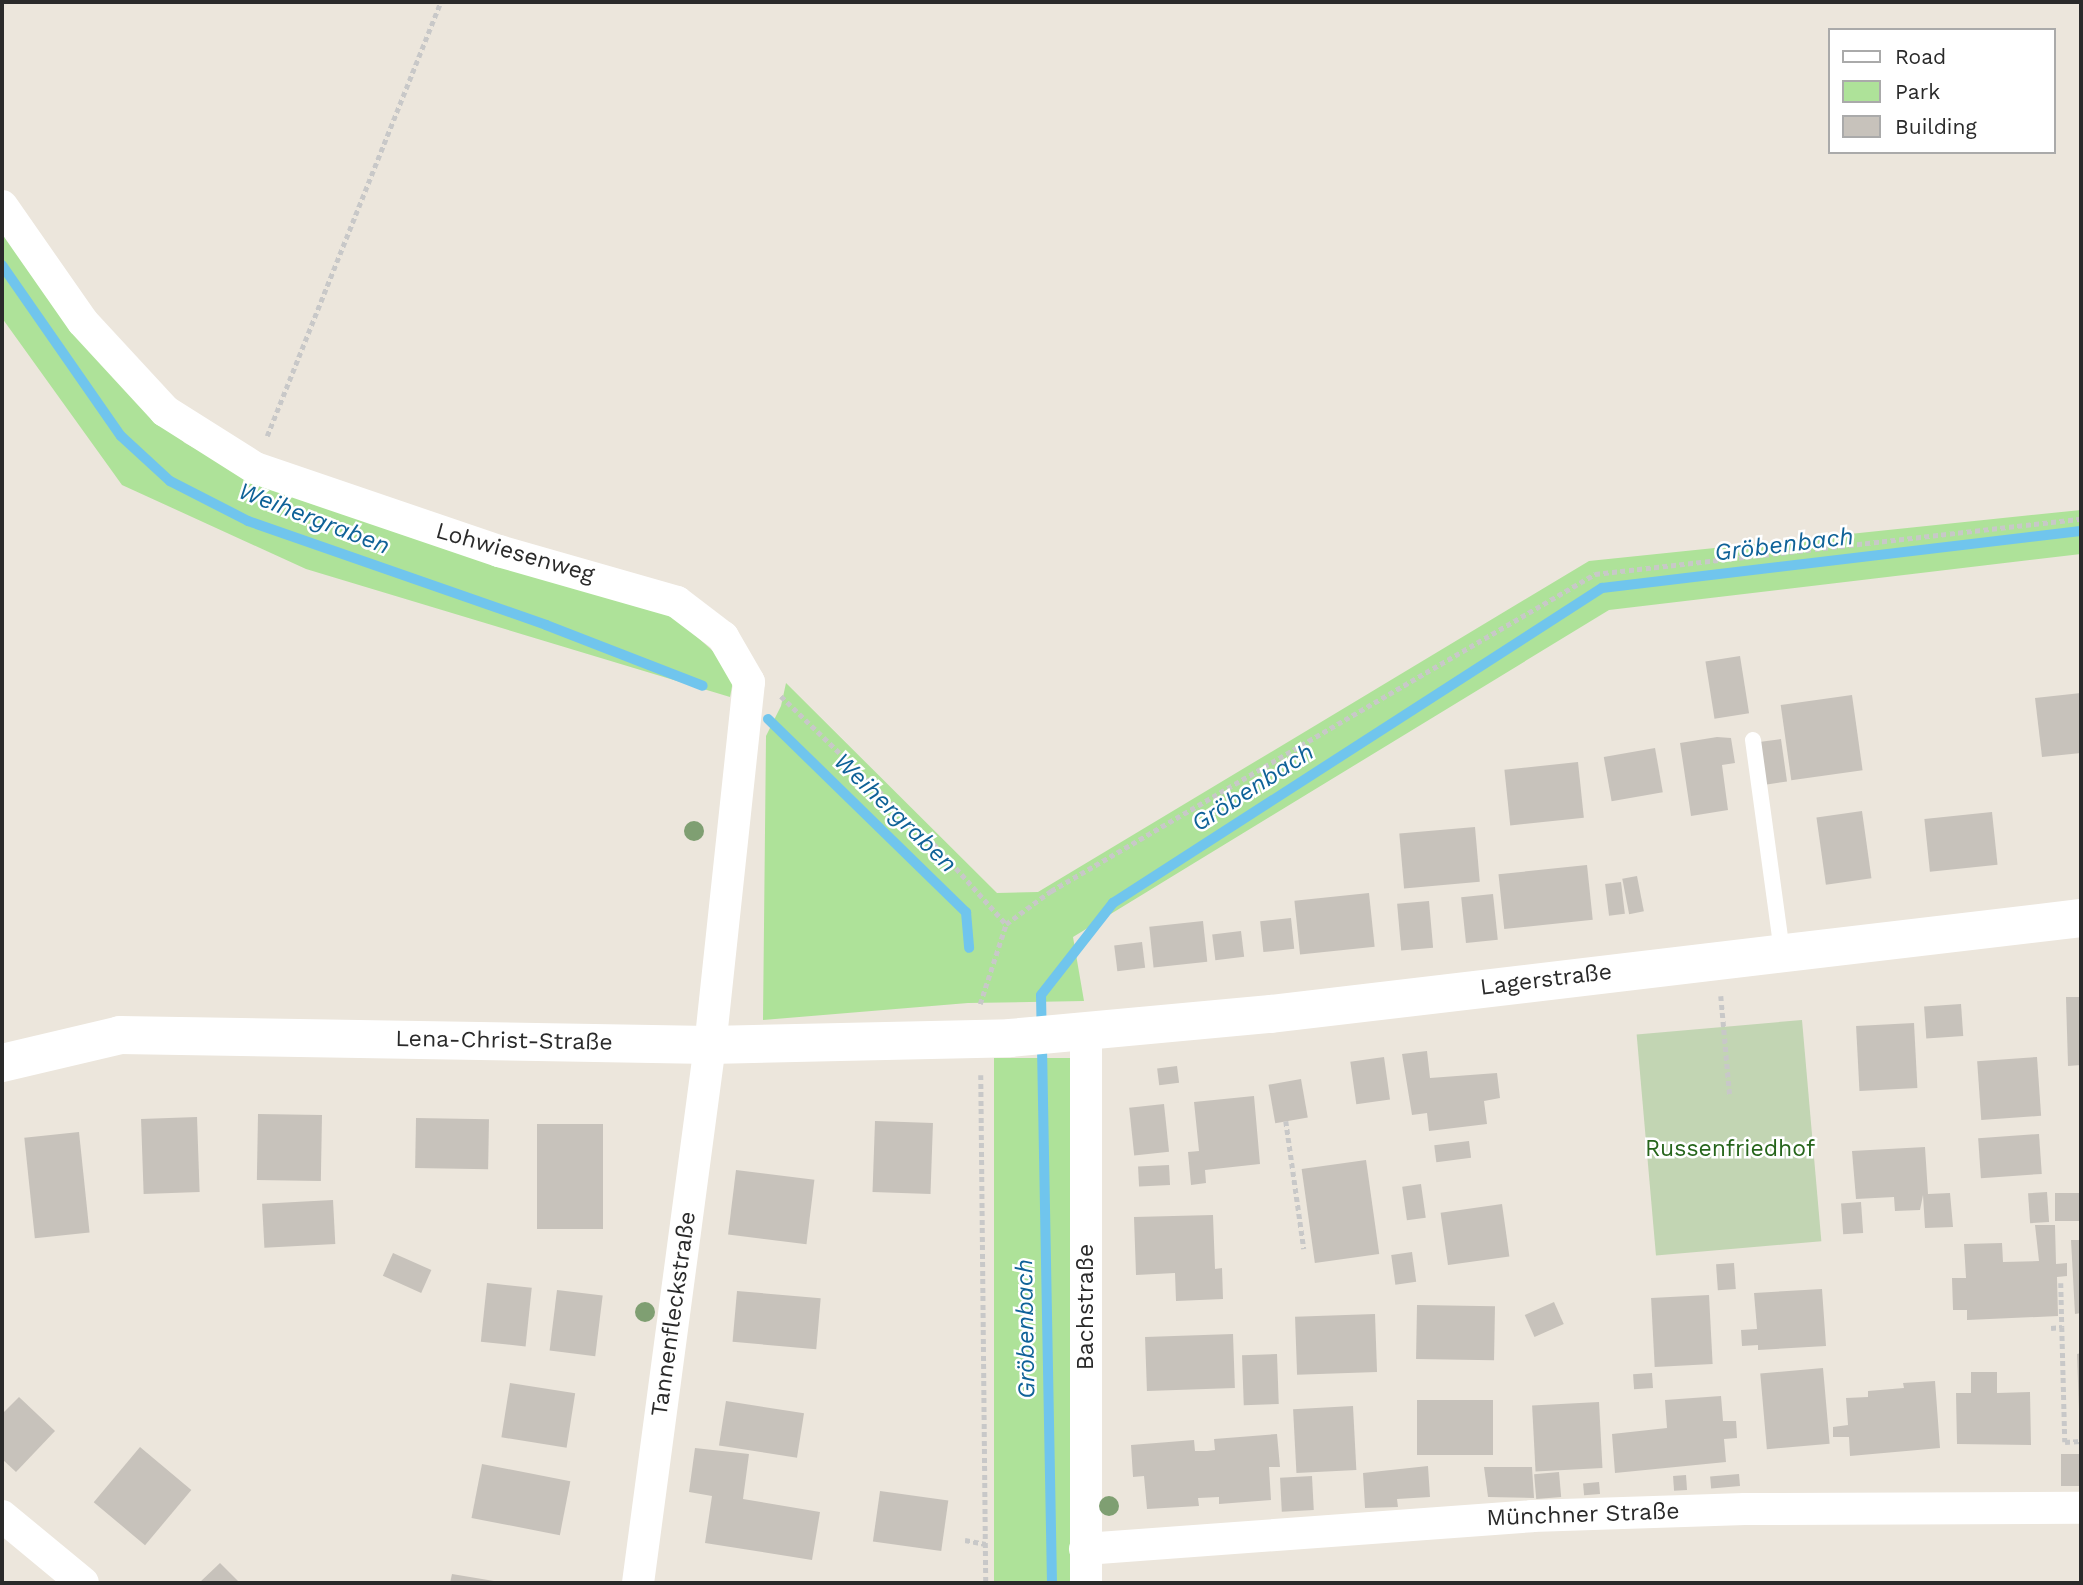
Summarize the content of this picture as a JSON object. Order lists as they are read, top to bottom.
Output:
{
  "streets": {
    "street": [
      "Lohwiesenweg",
      "Lagerstraße",
      "Lena-Christ-Straße",
      "Bachstraße",
      "Tannenfleckstraße",
      "Münchner Straße"
    ]
  },
  "crossings": [
    ["Lagerstraße", "Lena-Christ-Straße"],
    ["Lagerstraße", "Bachstraße"],
    ["Lena-Christ-Straße", "Tannenfleckstraße"],
    ["Bachstraße", "Münchner Straße"]
  ],
  "water": ["Weihergraben", "Gröbenbach"],
  "parks": ["Russenfriedhof"],
  "legend": ["Road", "Park", "Building"]
}
